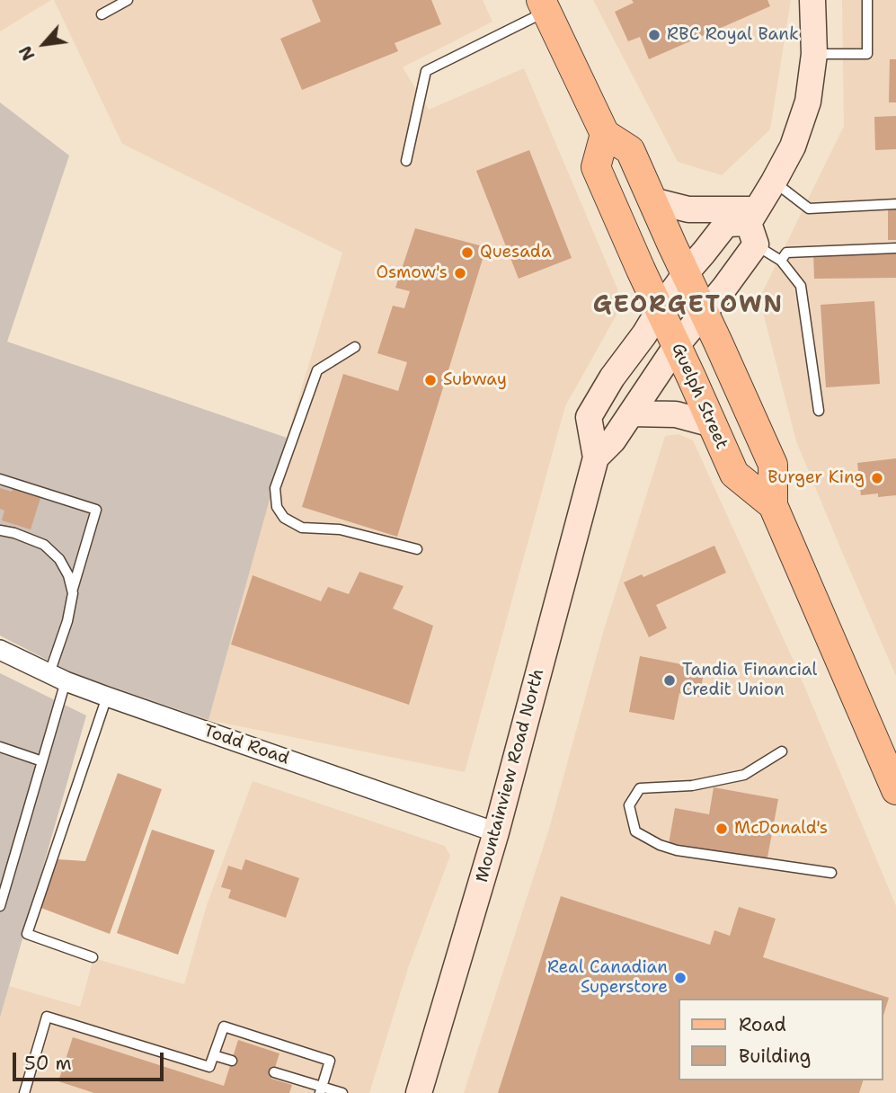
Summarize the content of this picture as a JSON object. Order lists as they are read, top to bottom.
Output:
{
  "streets": {
    "main road": ["Guelph Street", "Mountainview Road North"],
    "street": ["Todd Road"]
  },
  "crossings": [
    ["Guelph Street", "Mountainview Road North"],
    ["Todd Road", "Mountainview Road North"]
  ],
  "districts": ["GEORGETOWN"],
  "places": [
    "RBC Royal Bank",
    "Quesada",
    "Osmow's",
    "Subway",
    "Burger King",
    "Tandia Financial Credit Union",
    "McDonald's",
    "Real Canadian Superstore"
  ],
  "legend": ["Road", "Building"],
  "scale_bar": "50 m",
  "north": "bottom left"
}
